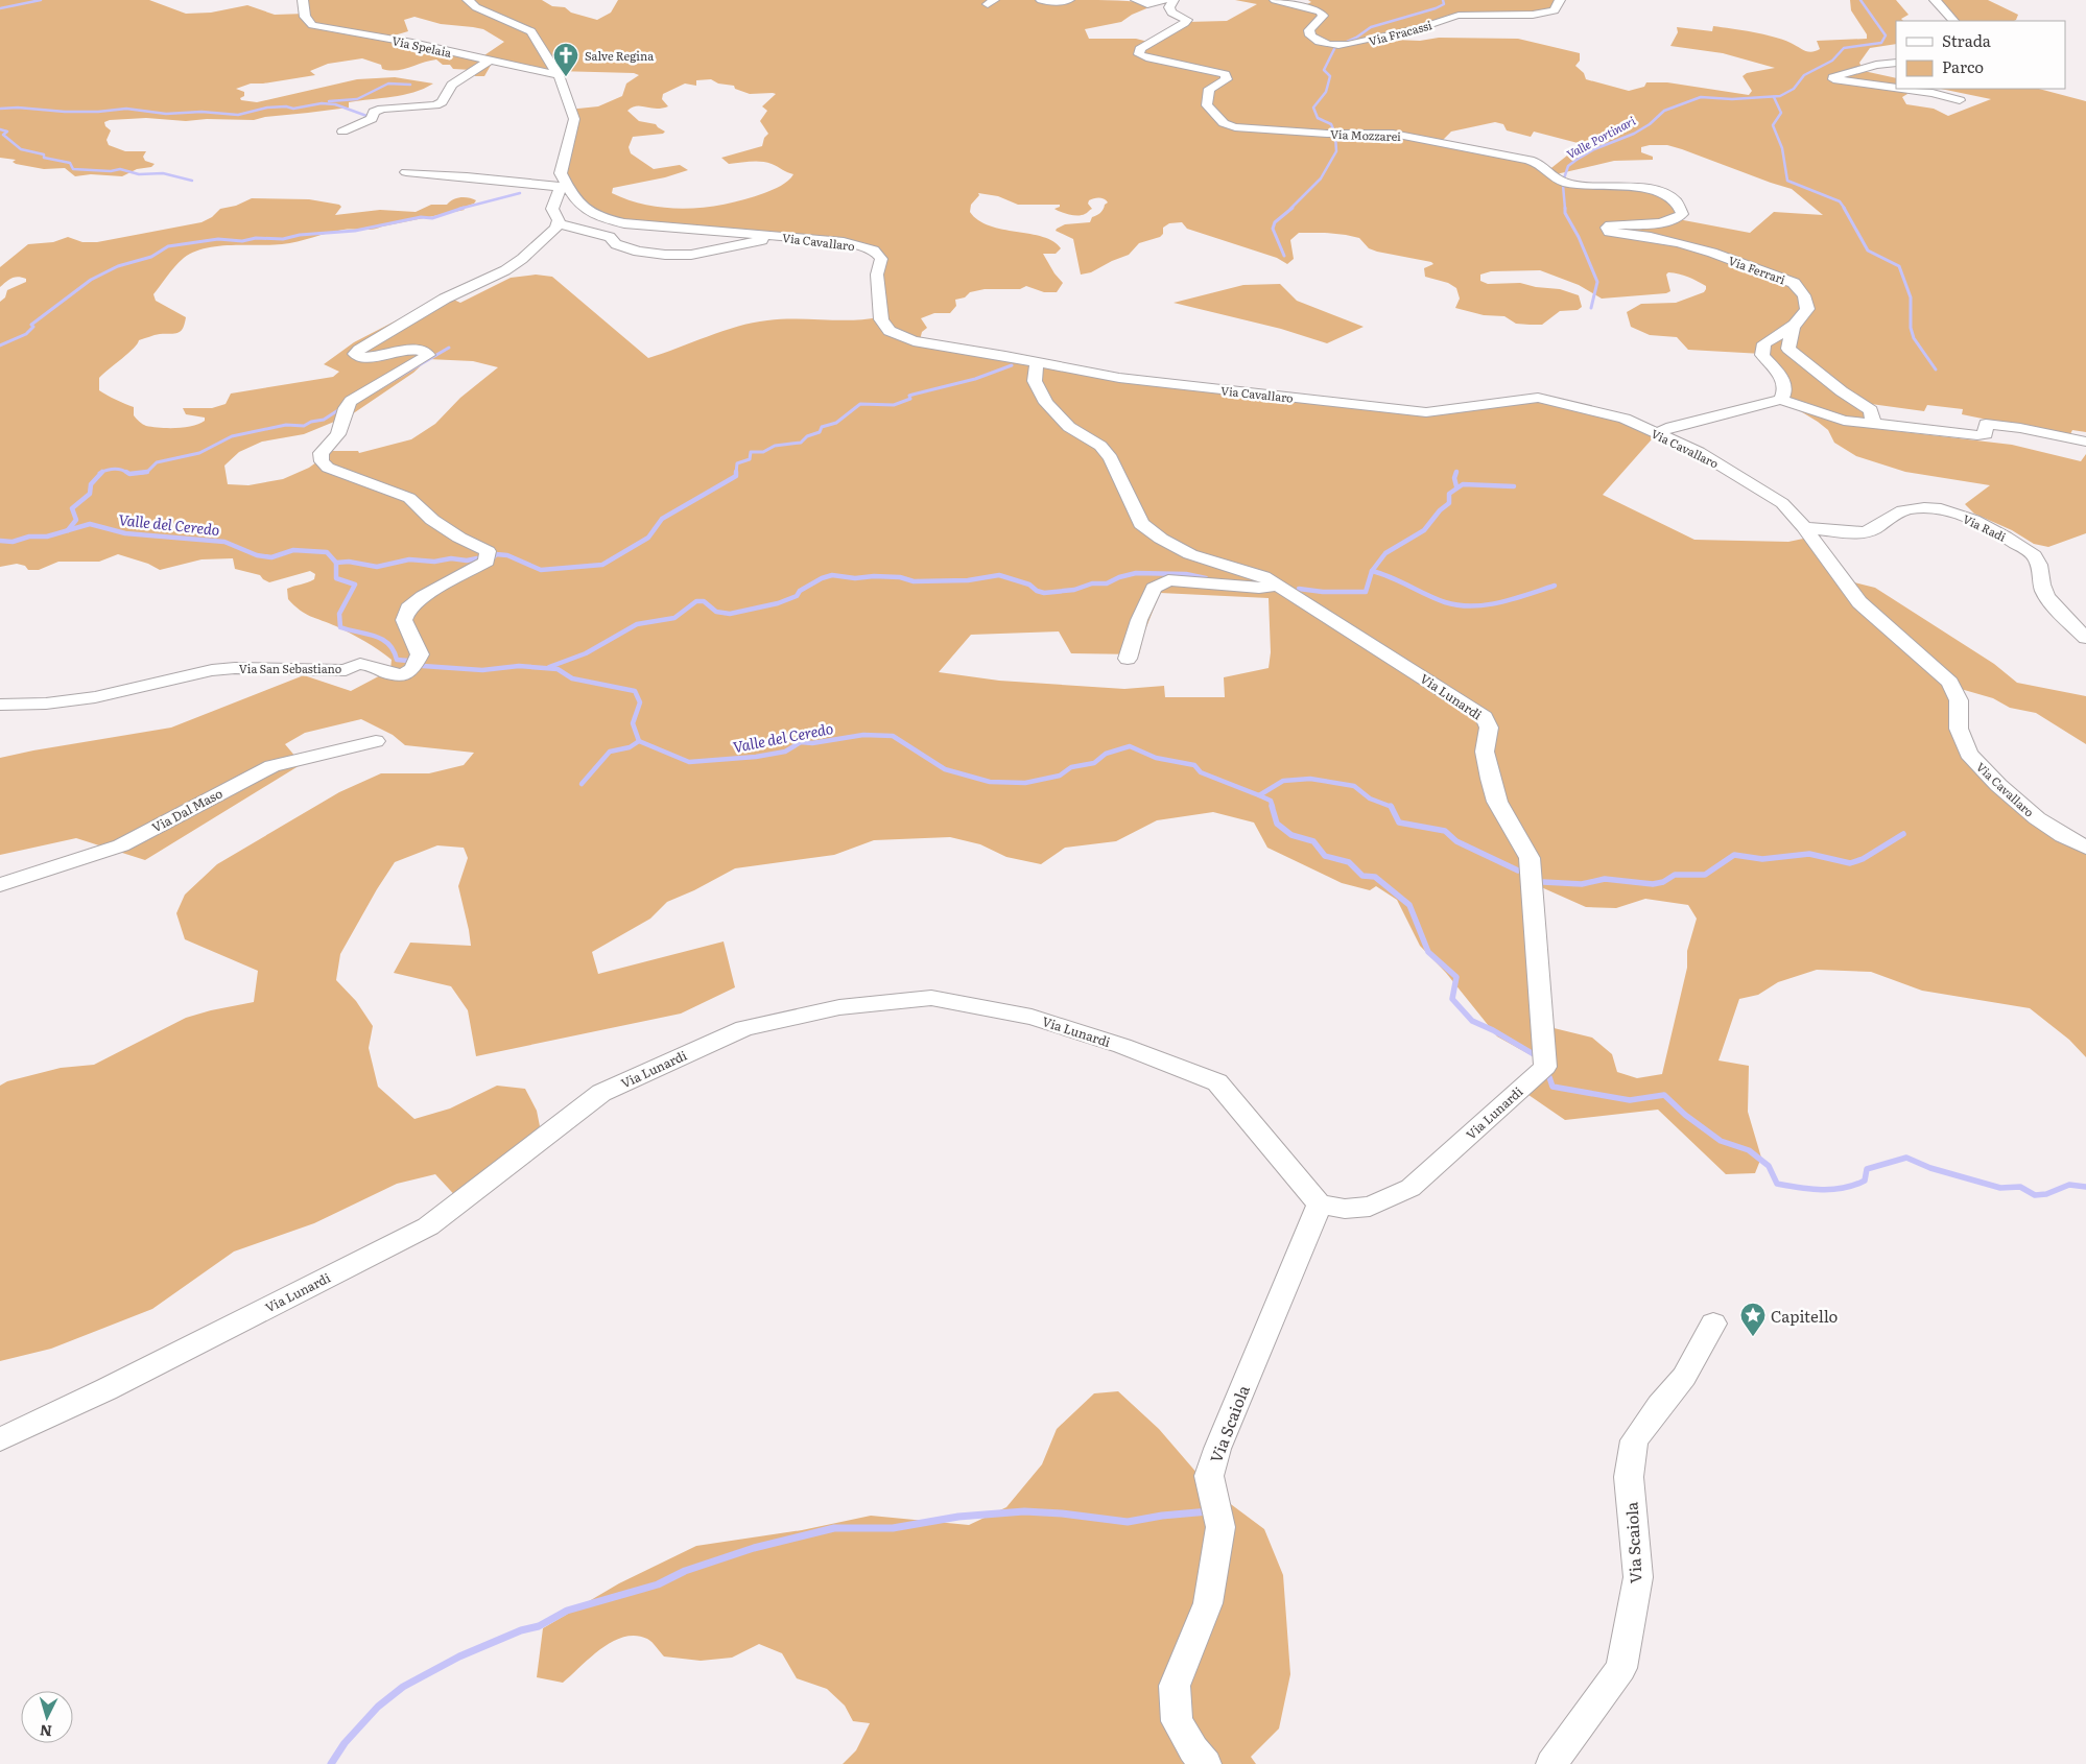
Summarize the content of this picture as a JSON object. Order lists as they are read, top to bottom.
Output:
{
  "streets": {
    "street": [
      "Via Fracassi",
      "Via Spelaia",
      "Via Mozzarei",
      "Via Cavallaro",
      "Via Ferrari",
      "Via Radi",
      "Via San Sebastiano",
      "Via Lunardi",
      "Via Dal Maso",
      "Via Scaiola"
    ]
  },
  "crossings": [
    ["Via Mozzarei", "Via Ferrari"],
    ["Via Cavallaro", "Via Radi"],
    ["Via Cavallaro", "Via Lunardi"],
    ["Via Lunardi", "Via Scaiola"]
  ],
  "water": ["Valle Portinari", "Valle del Ceredo"],
  "places": {
    "church": ["Salve Regina"],
    "place": ["Capitello"]
  },
  "legend": ["Strada", "Parco"],
  "north": "bottom"
}
